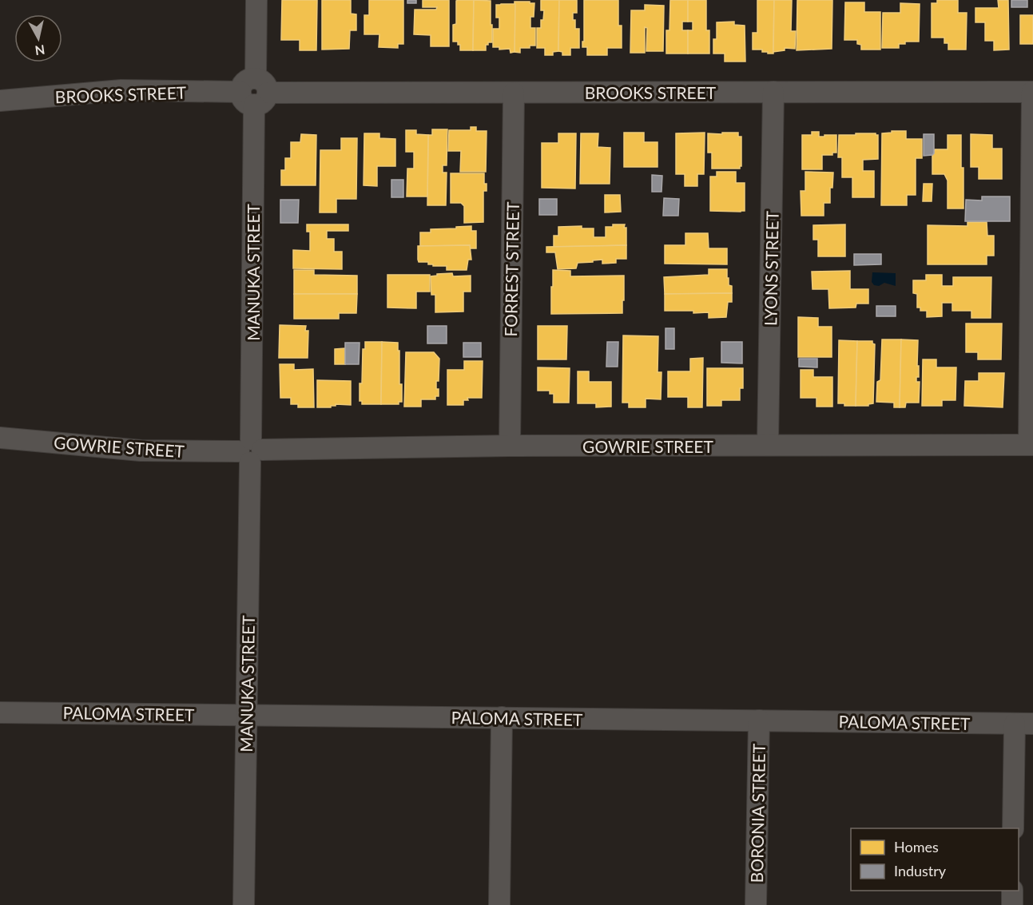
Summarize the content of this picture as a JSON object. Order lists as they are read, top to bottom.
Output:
{
  "streets": {
    "street": [
      "BROOKS STREET",
      "LYONS STREET",
      "FORREST STREET",
      "MANUKA STREET",
      "GOWRIE STREET",
      "PALOMA STREET",
      "BORONIA STREET"
    ]
  },
  "crossings": [
    ["BROOKS STREET", "LYONS STREET"],
    ["BROOKS STREET", "FORREST STREET"],
    ["BROOKS STREET", "MANUKA STREET"],
    ["LYONS STREET", "GOWRIE STREET"],
    ["FORREST STREET", "GOWRIE STREET"],
    ["MANUKA STREET", "GOWRIE STREET"],
    ["MANUKA STREET", "PALOMA STREET"],
    ["PALOMA STREET", "BORONIA STREET"]
  ],
  "legend": ["Homes", "Industry"],
  "north": "bottom"
}
